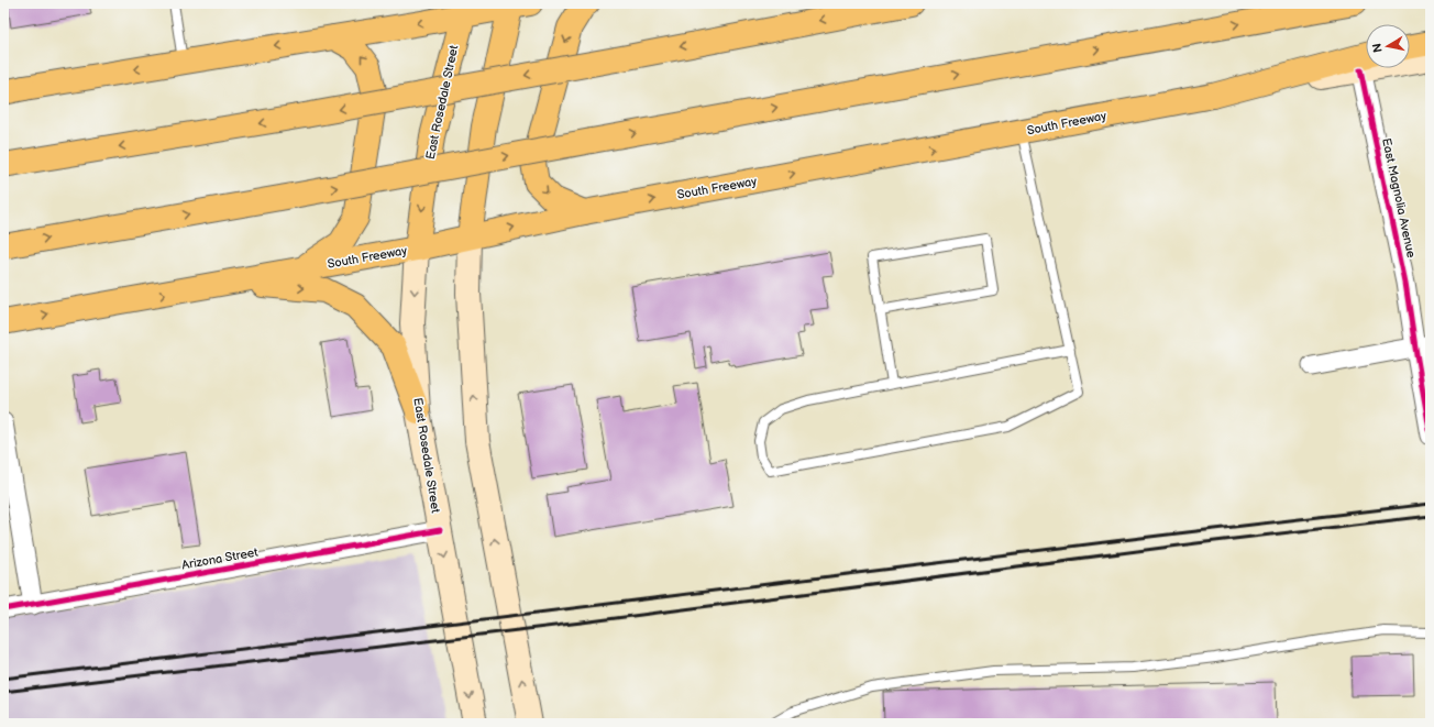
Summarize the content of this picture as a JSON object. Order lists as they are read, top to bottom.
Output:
{
  "streets": {
    "main road": ["East Rosedale Street", "South Freeway"],
    "street": ["East Magnolia Avenue", "Arizona Street"]
  },
  "crossings": [
    ["East Rosedale Street", "South Freeway"],
    ["East Rosedale Street", "Arizona Street"]
  ],
  "north": "left"
}
